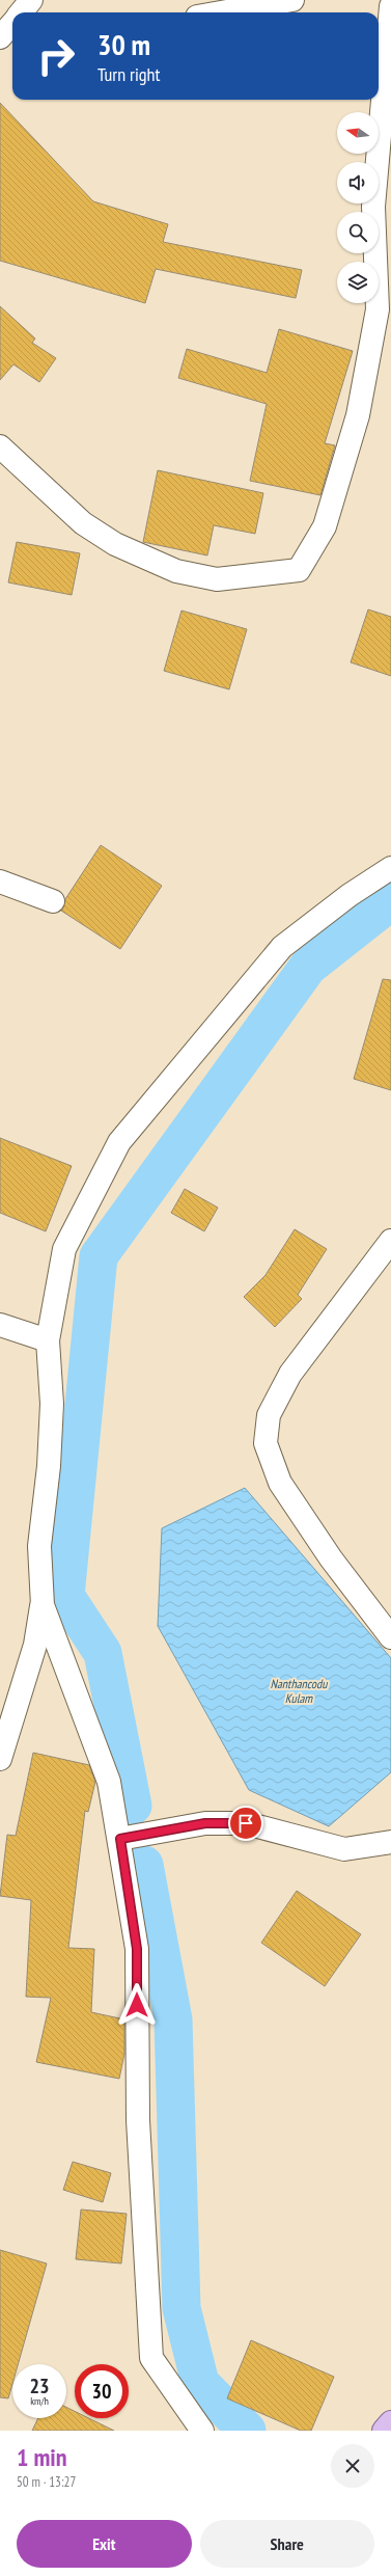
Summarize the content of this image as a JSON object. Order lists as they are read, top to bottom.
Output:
{
  "water": ["Nanthancodu Kulam"],
  "north": "left",
  "page": {
    "turn": ["30 m", "Turn right"],
    "speed": "23 km/h",
    "limit": "30",
    "heading": ["1 min", "50 m · 13:27"],
    "buttons": ["Exit", "Share"]
  }
}
